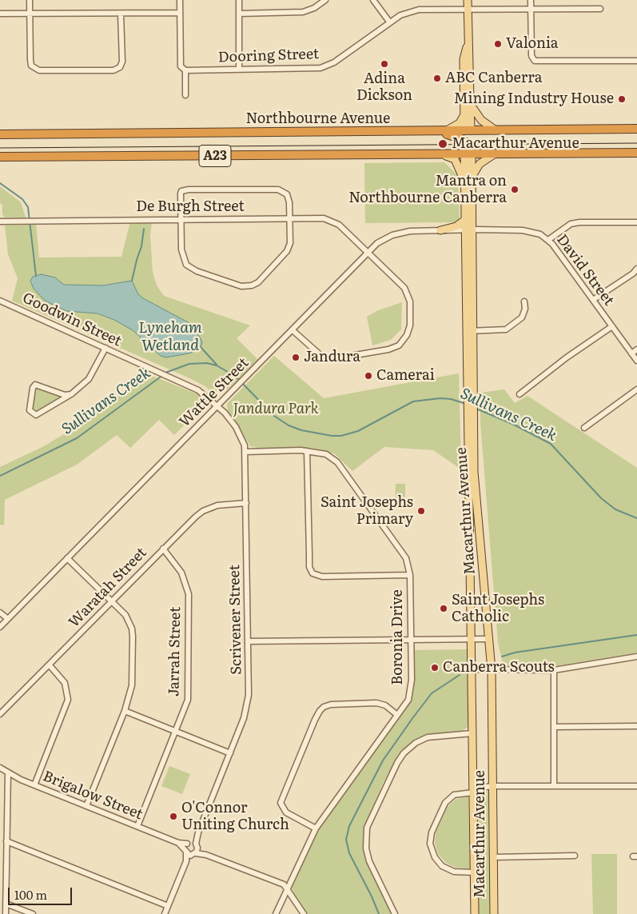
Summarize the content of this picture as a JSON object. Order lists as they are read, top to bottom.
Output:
{
  "streets": {
    "highway": ["Northbourne Avenue", "A23", "Macarthur Avenue"],
    "street": [
      "Dooring Street",
      "De Burgh Street",
      "David Street",
      "Goodwin Street",
      "Wattle Street",
      "Waratah Street",
      "Scrivener Street",
      "Boronia Drive",
      "Jarrah Street",
      "Brigalow Street"
    ]
  },
  "crossings": [
    ["Northbourne Avenue", "Macarthur Avenue"],
    ["A23", "Macarthur Avenue"],
    ["De Burgh Street", "Wattle Street"],
    ["David Street", "Wattle Street"],
    ["David Street", "Macarthur Avenue"],
    ["Goodwin Street", "Wattle Street"],
    ["Goodwin Street", "Scrivener Street"],
    ["Wattle Street", "Macarthur Avenue"],
    ["Wattle Street", "Scrivener Street"],
    ["Waratah Street", "Scrivener Street"],
    ["Waratah Street", "Jarrah Street"],
    ["Scrivener Street", "Boronia Drive"],
    ["Scrivener Street", "Brigalow Street"],
    ["Boronia Drive", "Brigalow Street"],
    ["Jarrah Street", "Brigalow Street"]
  ],
  "water": ["Lyneham Wetland", "Sullivans Creek"],
  "parks": ["Jandura Park"],
  "places": [
    "Valonia",
    "Adina Dickson",
    "ABC Canberra",
    "Mining Industry House",
    "Macarthur Avenue",
    "Mantra on Northbourne Canberra",
    "Jandura",
    "Camerai",
    "Saint Josephs Primary",
    "Saint Josephs Catholic",
    "Canberra Scouts",
    "O'Connor Uniting Church"
  ],
  "scale_bar": "100 m"
}
